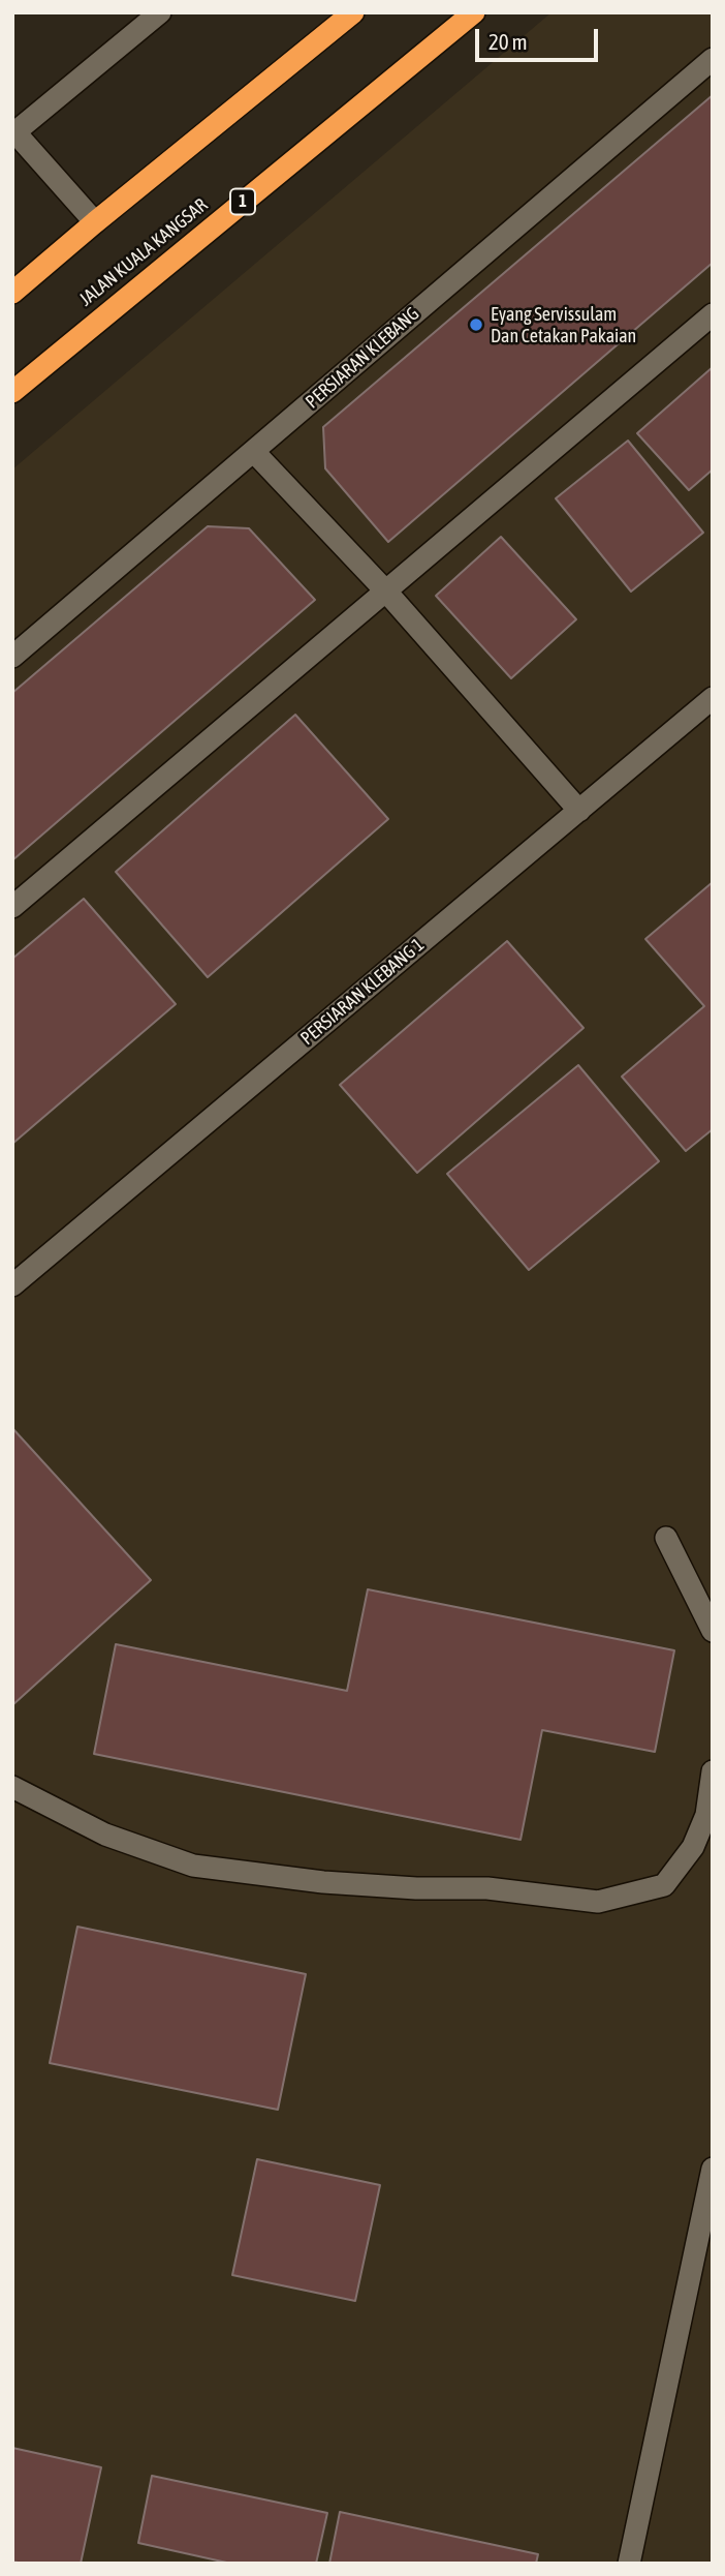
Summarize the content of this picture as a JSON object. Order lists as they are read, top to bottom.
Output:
{
  "streets": {
    "highway": ["1", "JALAN KUALA KANGSAR"],
    "street": ["PERSIARAN KLEBANG", "PERSIARAN KLEBANG 1"]
  },
  "places": ["Eyang Servissulam Dan Cetakan Pakaian"],
  "scale_bar": "20 m"
}
